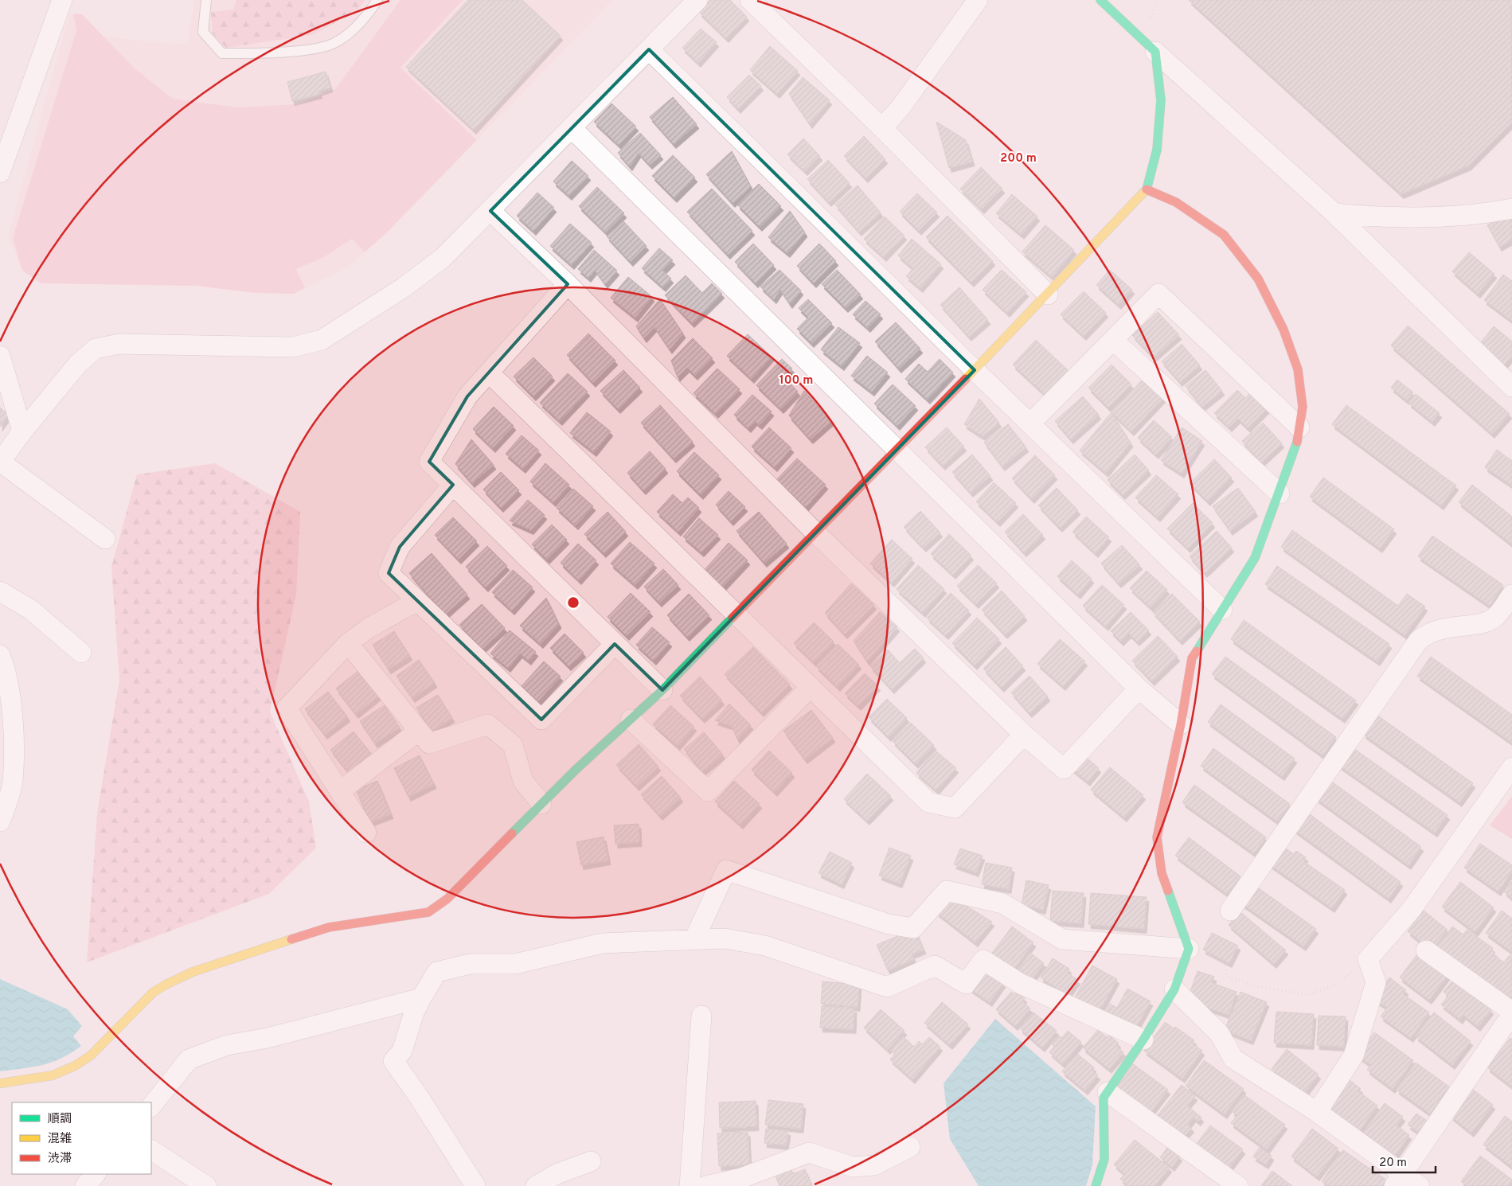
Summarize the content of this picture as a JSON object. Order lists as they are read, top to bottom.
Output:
{
  "legend": ["順調", "混雑", "渋滞"],
  "scale_bar": "20 m",
  "rings": ["200 m", "100 m"]
}
